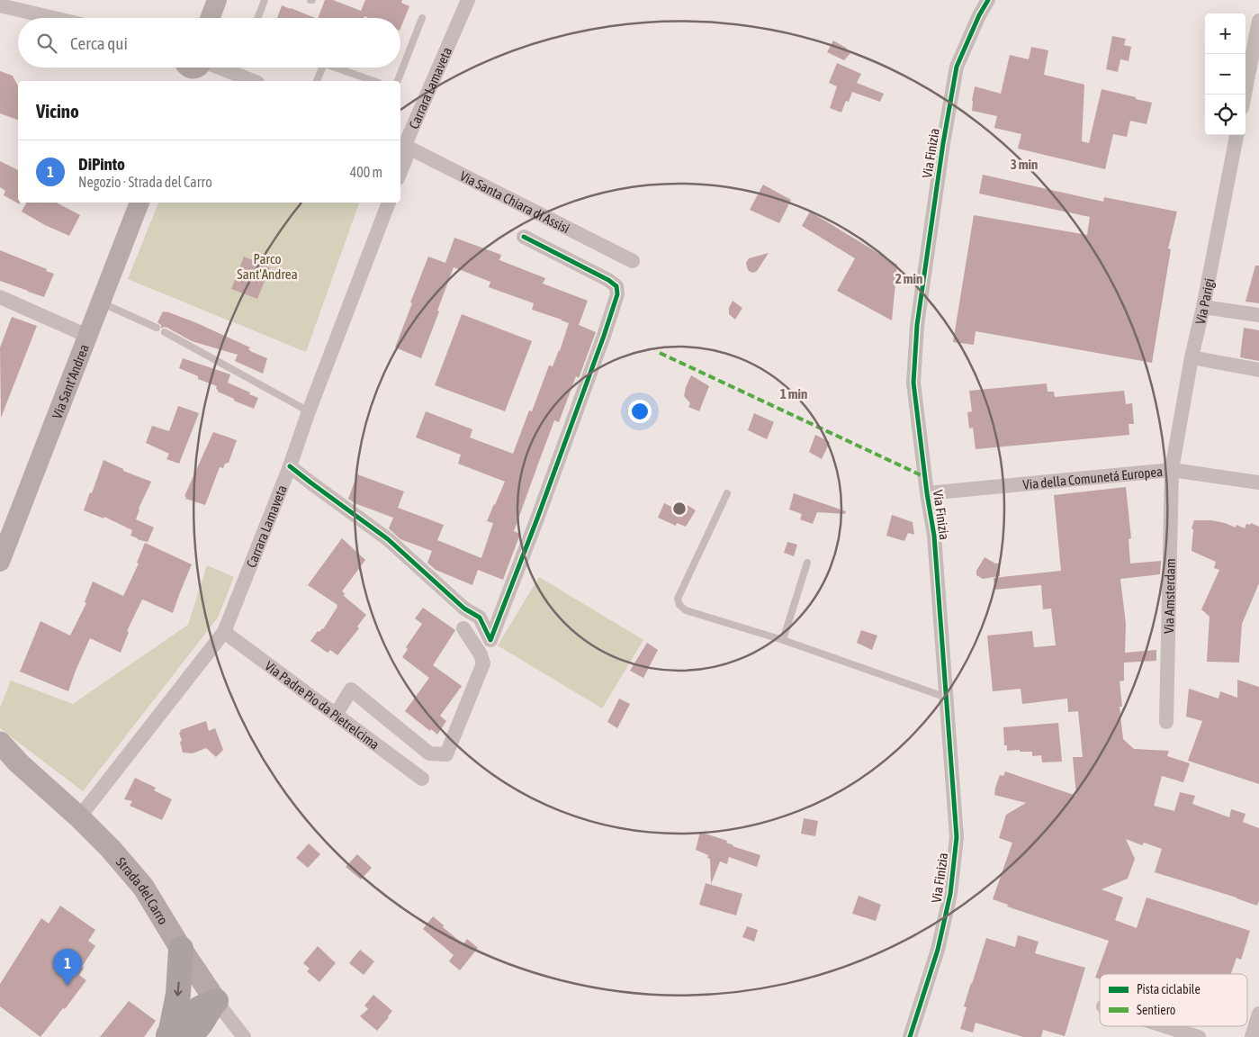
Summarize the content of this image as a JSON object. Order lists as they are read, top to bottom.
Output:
{
  "streets": {
    "main road": ["Strada del Carro"],
    "street": [
      "Carrara Lamaveta",
      "Via Finizia",
      "Via Santa Chiara di Assisi",
      "Via Parigi",
      "Via Sant'Andrea",
      "Via della Comunetá Europea",
      "Via Amsterdam",
      "Via Padre Pio da Pietrelcima"
    ]
  },
  "crossings": [
    ["Carrara Lamaveta", "Via Santa Chiara di Assisi"],
    ["Carrara Lamaveta", "Via Padre Pio da Pietrelcima"],
    ["Carrara Lamaveta", "Strada del Carro"],
    ["Via Finizia", "Via della Comunetá Europea"],
    ["Via Parigi", "Via della Comunetá Europea"],
    ["Via Parigi", "Via Amsterdam"],
    ["Via della Comunetá Europea", "Via Amsterdam"]
  ],
  "parks": ["Parco Sant'Andrea"],
  "legend": ["Pista ciclabile", "Sentiero"],
  "page": {
    "map_buttons": ["+", "−"],
    "search": "Cerca qui",
    "heading": "Vicino",
    "list": [
      {
        "mark": "1",
        "name": "DiPinto",
        "note": "Negozio · Strada del Carro",
        "value": "400 m"
      }
    ],
    "pins": "1"
  },
  "rings": ["3 min", "2 min", "1 min"]
}
